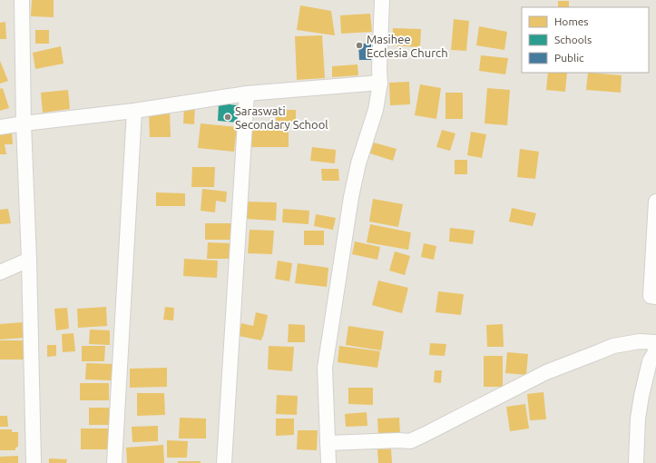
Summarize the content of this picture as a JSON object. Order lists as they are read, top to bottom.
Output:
{
  "places": ["Masihee Ecclesia Church", "Saraswati Secondary School"],
  "legend": ["Homes", "Schools", "Public"]
}
